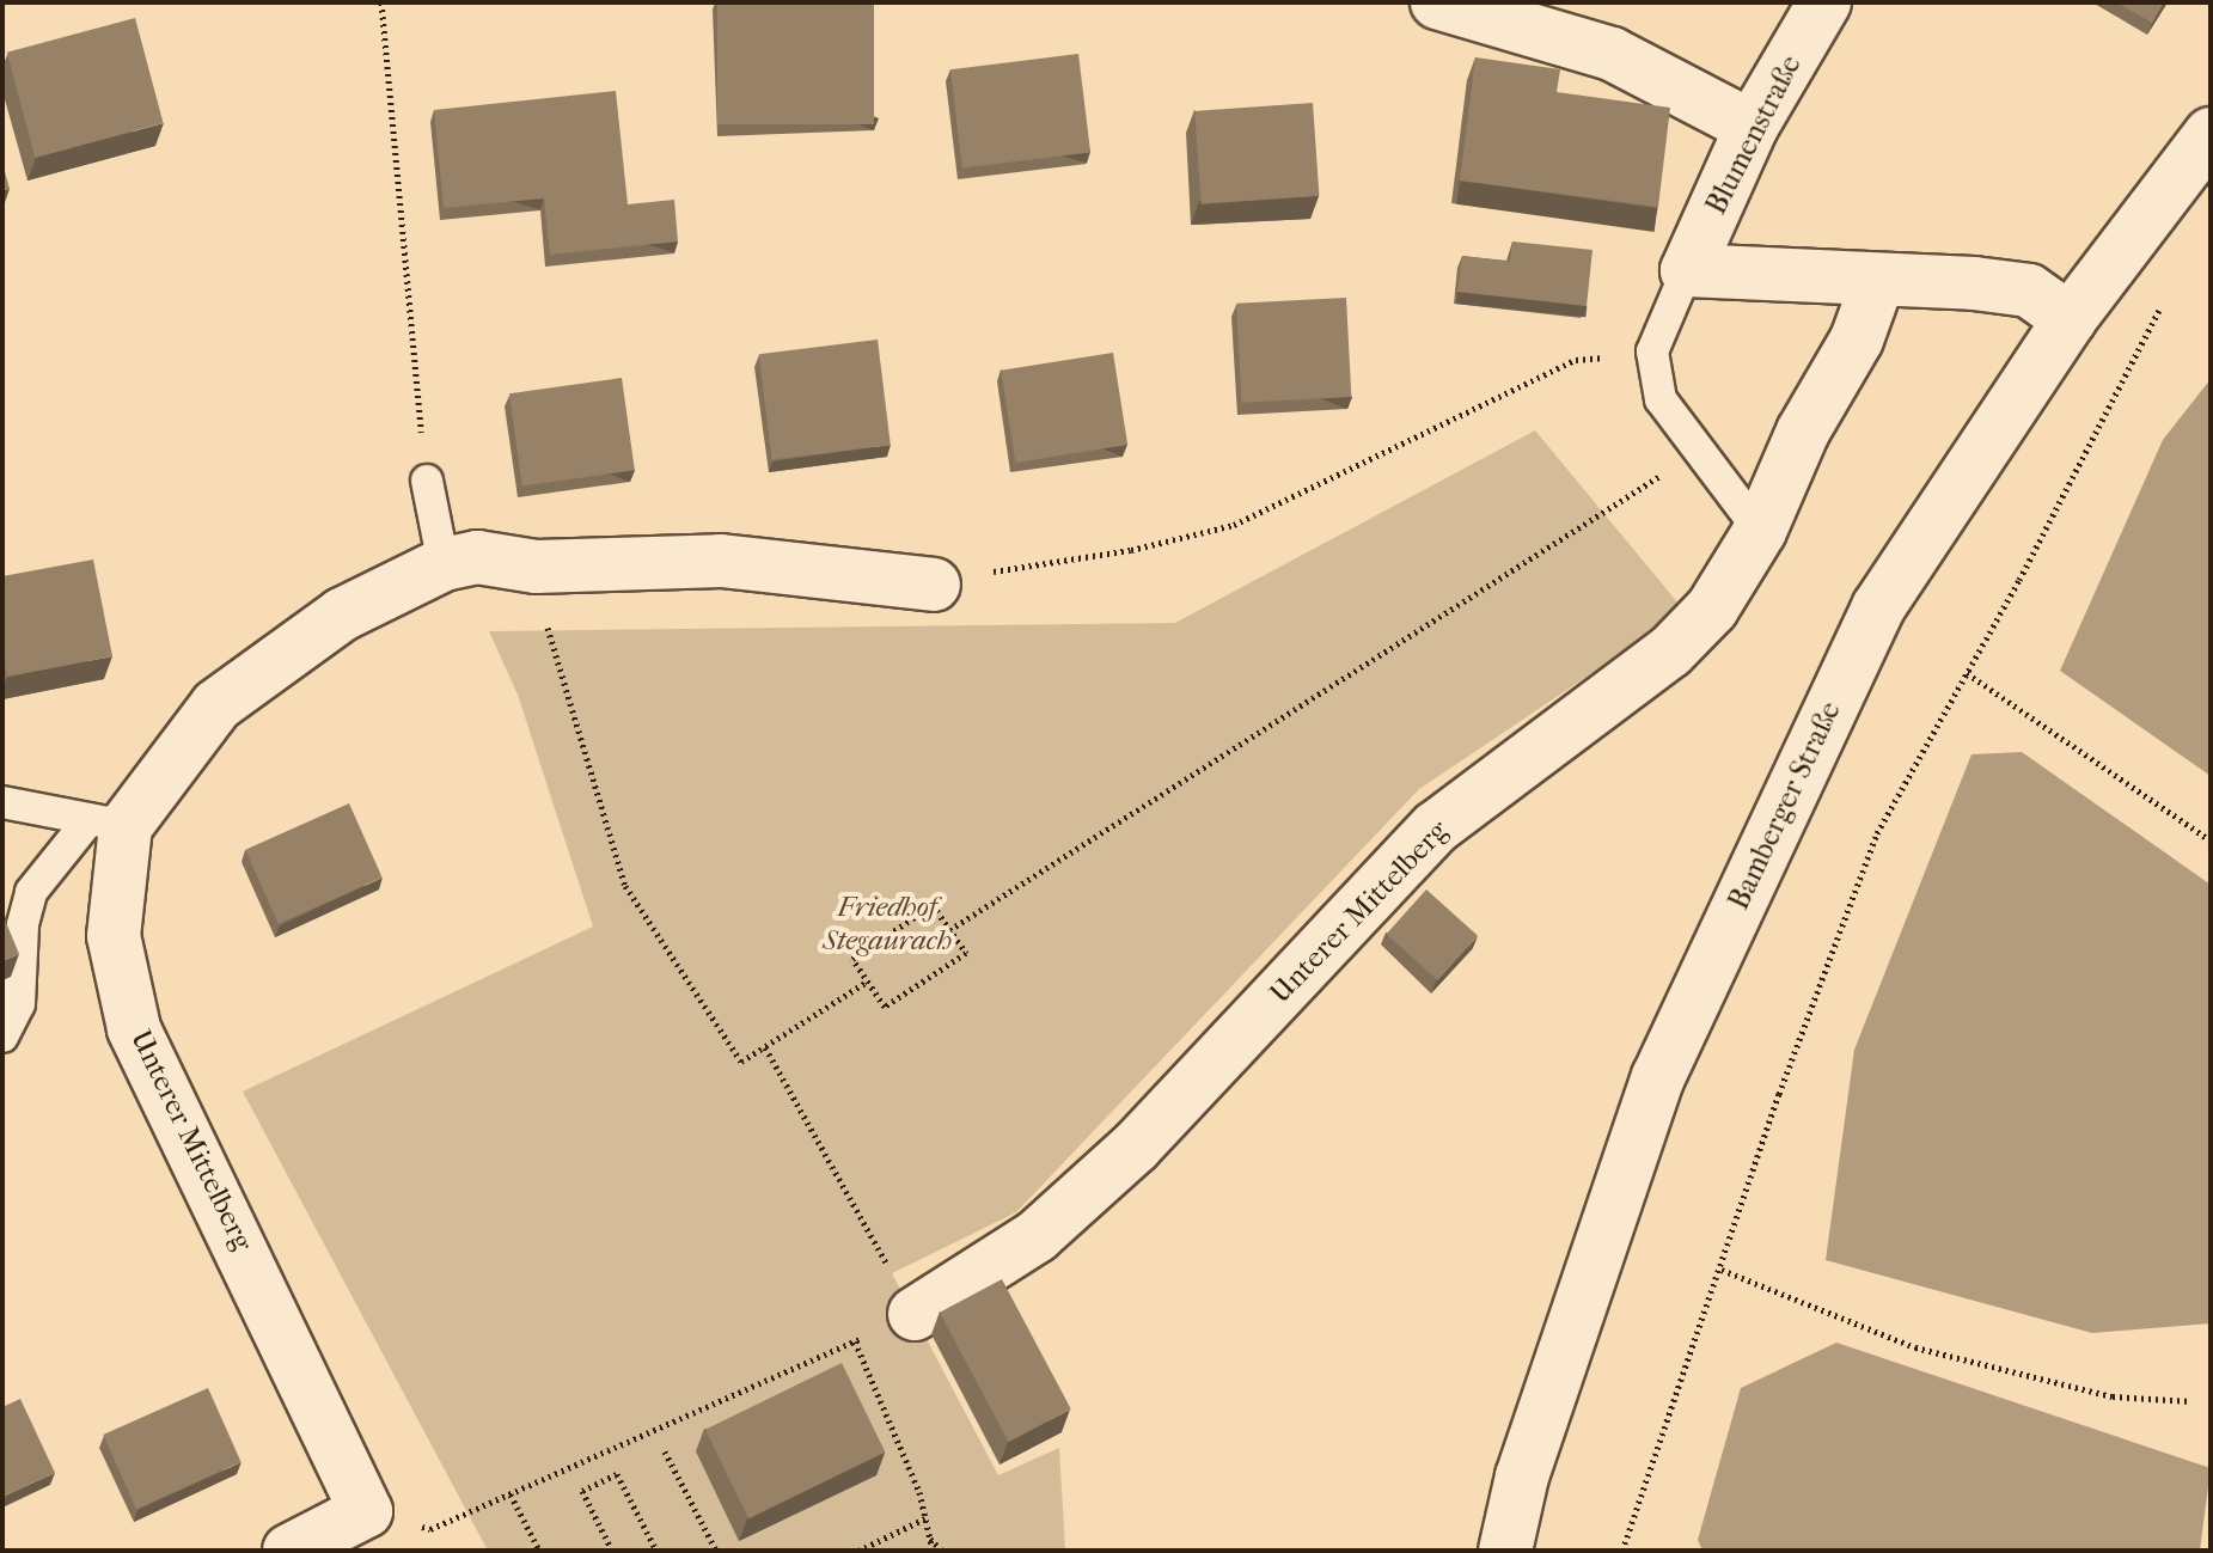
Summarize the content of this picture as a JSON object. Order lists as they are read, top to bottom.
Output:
{
  "streets": {
    "street": ["Blumenstraße", "Bamberger Straße", "Unterer Mittelberg"]
  },
  "parks": ["Friedhof Stegaurach"]
}
